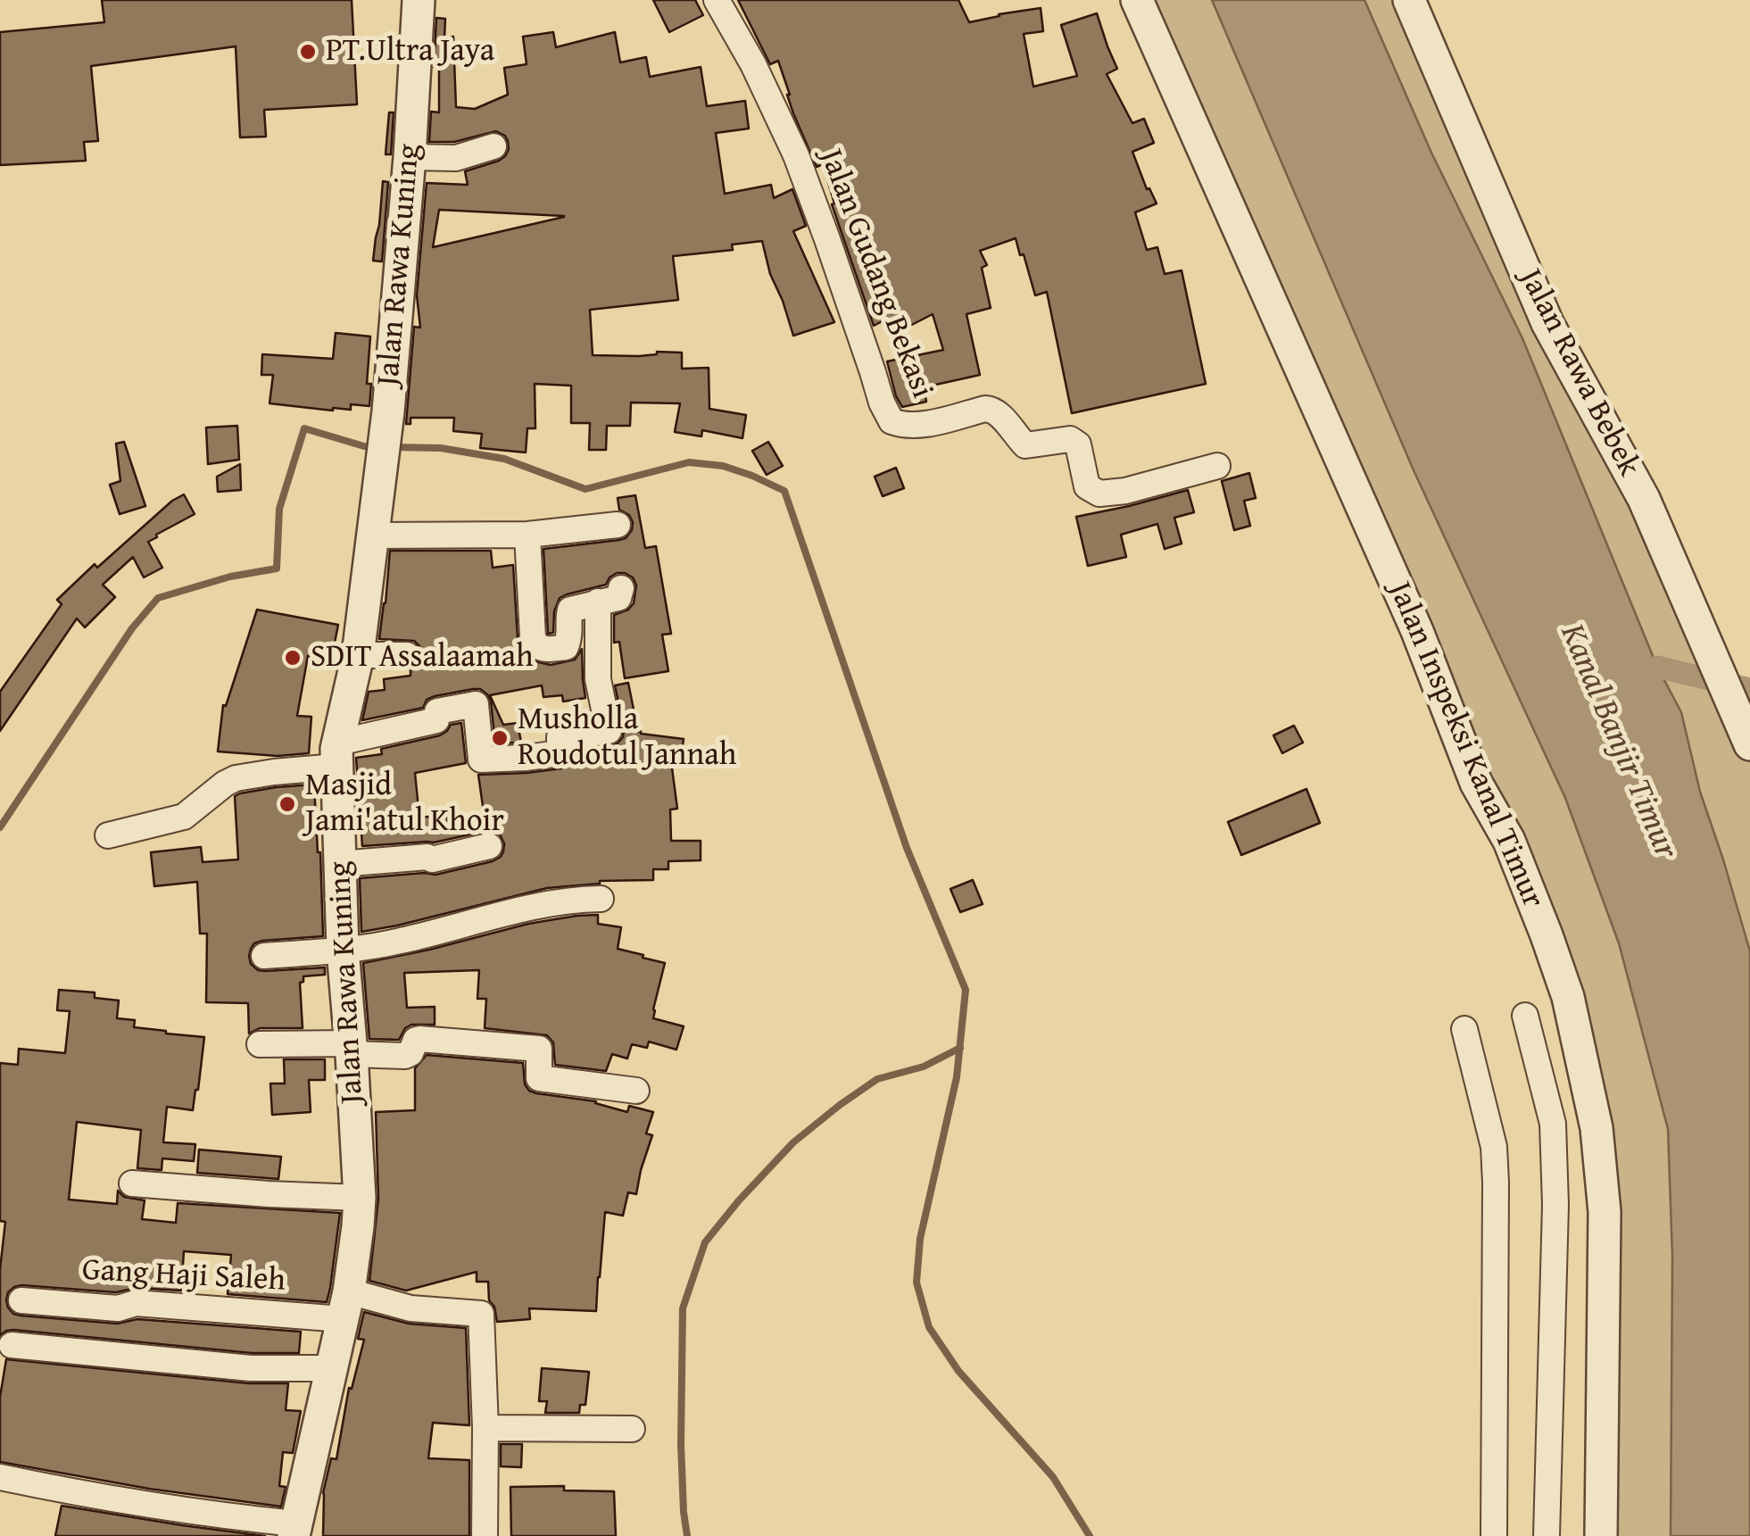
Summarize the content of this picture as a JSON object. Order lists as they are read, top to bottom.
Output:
{
  "streets": {
    "street": [
      "Jalan Rawa Kuning",
      "Jalan Gudang Bekasi",
      "Jalan Rawa Bebek",
      "Jalan Inspeksi Kanal Timur",
      "Gang Haji Saleh"
    ]
  },
  "crossings": [
    ["Jalan Rawa Kuning", "Gang Haji Saleh"]
  ],
  "water": ["Kanal Banjir Timur"],
  "places": [
    "PT.Ultra Jaya",
    "SDIT Assalaamah",
    "Musholla Roudotul Jannah",
    "Masjid Jami'atul Khoir"
  ]
}
